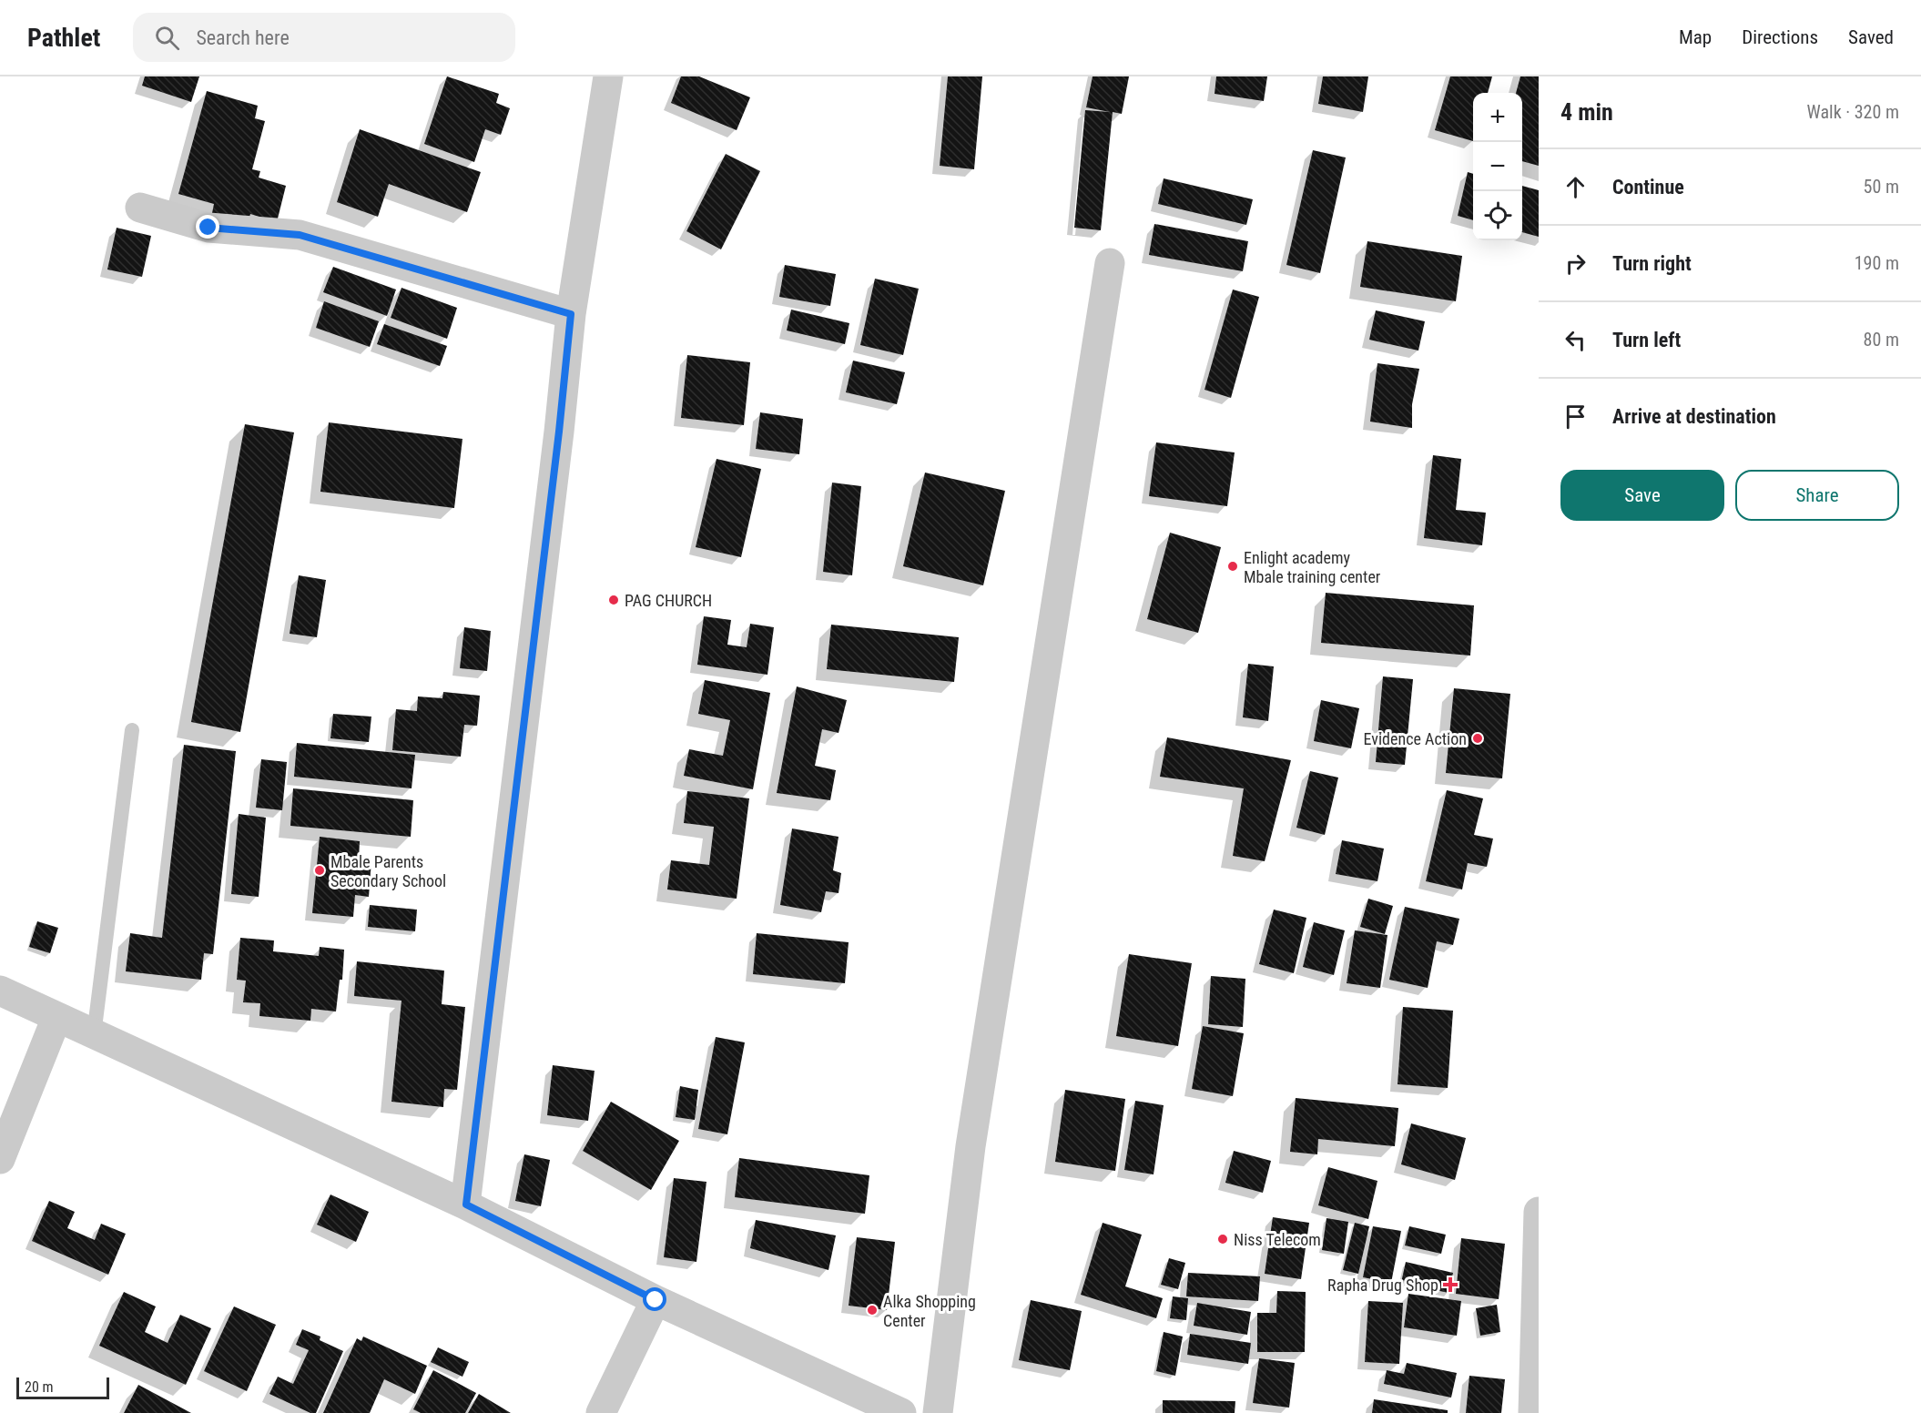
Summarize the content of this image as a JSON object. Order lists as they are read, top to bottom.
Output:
{
  "places": {
    "other": [
      "Enlight academy Mbale training center",
      "PAG CHURCH",
      "Evidence Action",
      "Mbale Parents Secondary School",
      "Niss Telecom",
      "Alka Shopping Center"
    ],
    "health": ["Rapha Drug Shop"]
  },
  "scale_bar": "20 m",
  "page": {
    "header": "Pathlet",
    "search": "Search here",
    "nav": ["Map", "Directions", "Saved"],
    "heading": ["4 min", "Walk · 320 m"],
    "map_buttons": ["+", "−"],
    "list": [
      ["Continue", "50 m"],
      ["Turn right", "190 m"],
      ["Turn left", "80 m"],
      "Arrive at destination"
    ],
    "buttons": ["Save", "Share"],
    "scale": "20 m"
  }
}
